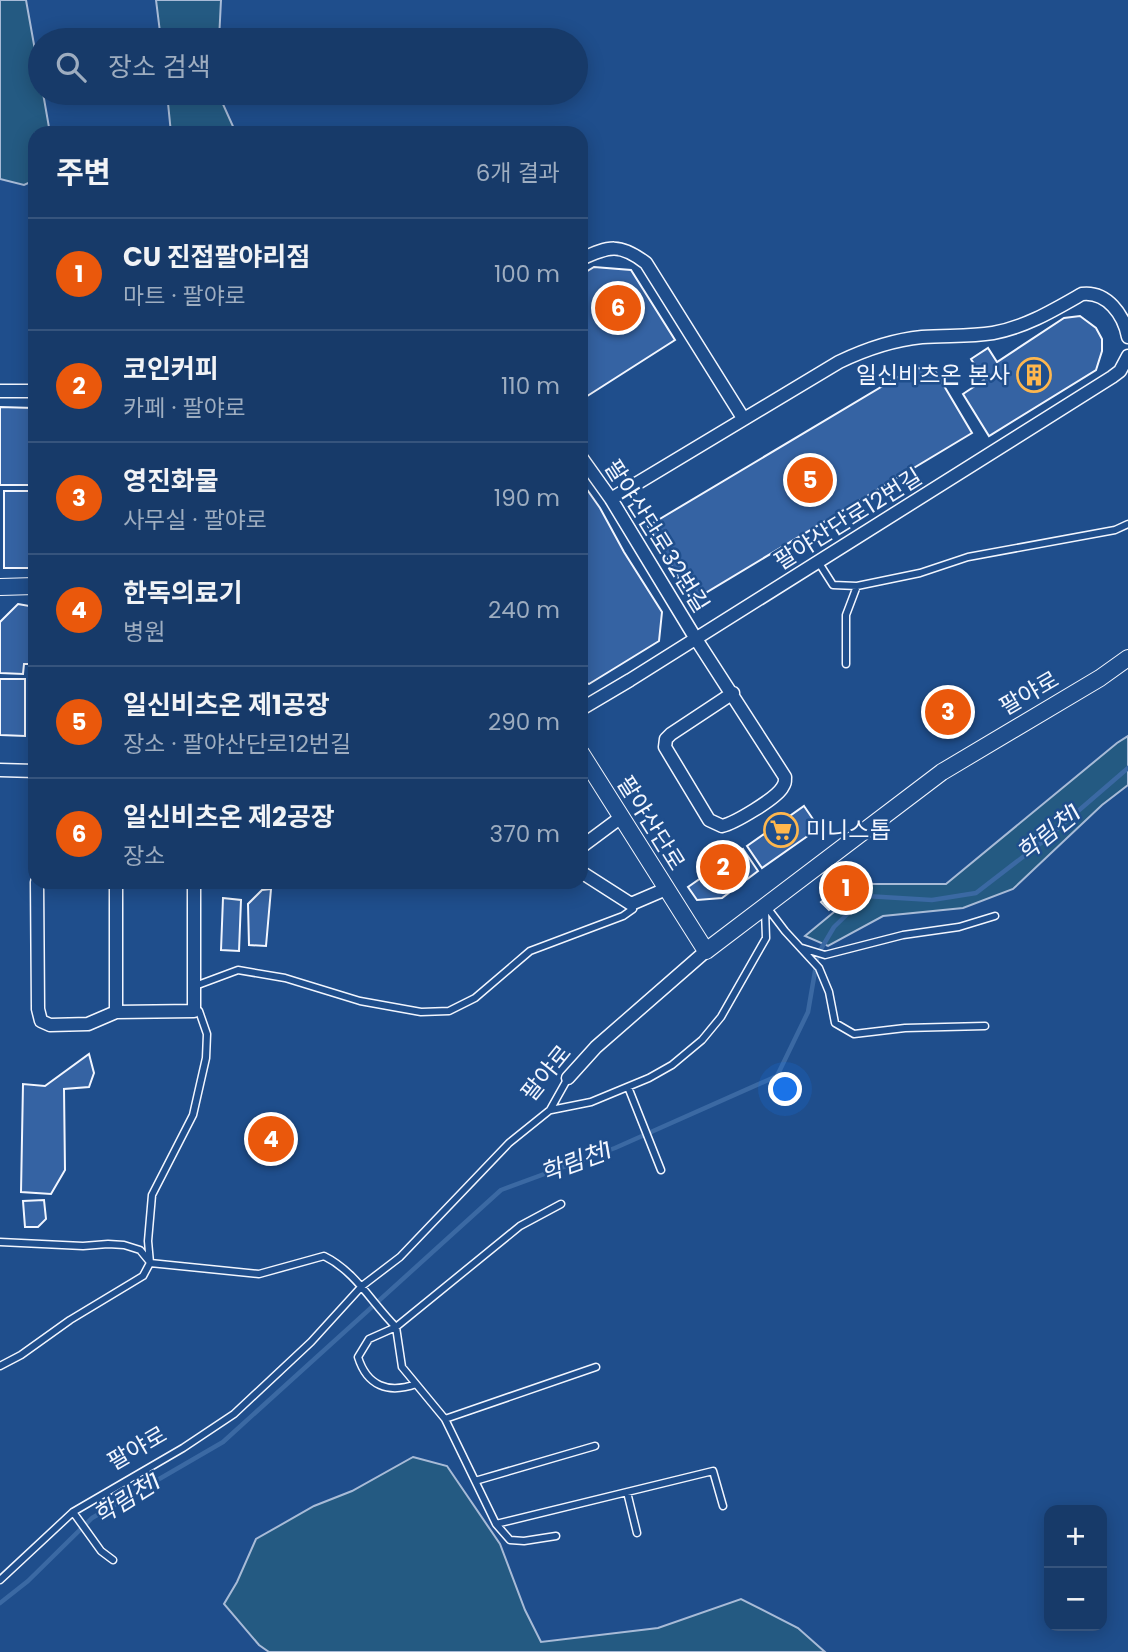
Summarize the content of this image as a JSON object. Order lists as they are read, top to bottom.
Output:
{
  "streets": {
    "street": [
      "팔야산단로12번길",
      "팔야산단로32번길",
      "팔야로",
      "팔야산단로"
    ]
  },
  "crossings": [
    ["팔야산단로12번길", "팔야산단로32번길"],
    ["팔야로", "팔야산단로"]
  ],
  "water": ["학림천1"],
  "places": {
    "building": ["일신비츠온 본사"],
    "supermarket": ["미니스톱"]
  },
  "page": {
    "search": "장소 검색",
    "heading": ["주변", "6개 결과"],
    "list": [
      {
        "mark": "1",
        "name": "CU 진접팔야리점",
        "note": "마트 · 팔야로",
        "value": "100 m"
      },
      {
        "mark": "2",
        "name": "코인커피",
        "note": "카페 · 팔야로",
        "value": "110 m"
      },
      {
        "mark": "3",
        "name": "영진화물",
        "note": "사무실 · 팔야로",
        "value": "190 m"
      },
      {
        "mark": "4",
        "name": "한독의료기",
        "note": "병원",
        "value": "240 m"
      },
      {
        "mark": "5",
        "name": "일신비츠온 제1공장",
        "note": "장소 · 팔야산단로12번길",
        "value": "290 m"
      },
      {
        "mark": "6",
        "name": "일신비츠온 제2공장",
        "note": "장소",
        "value": "370 m"
      }
    ],
    "pins": [
      "6",
      "5",
      "3",
      "2",
      "1",
      "4"
    ],
    "map_buttons": ["+", "−"]
  }
}
